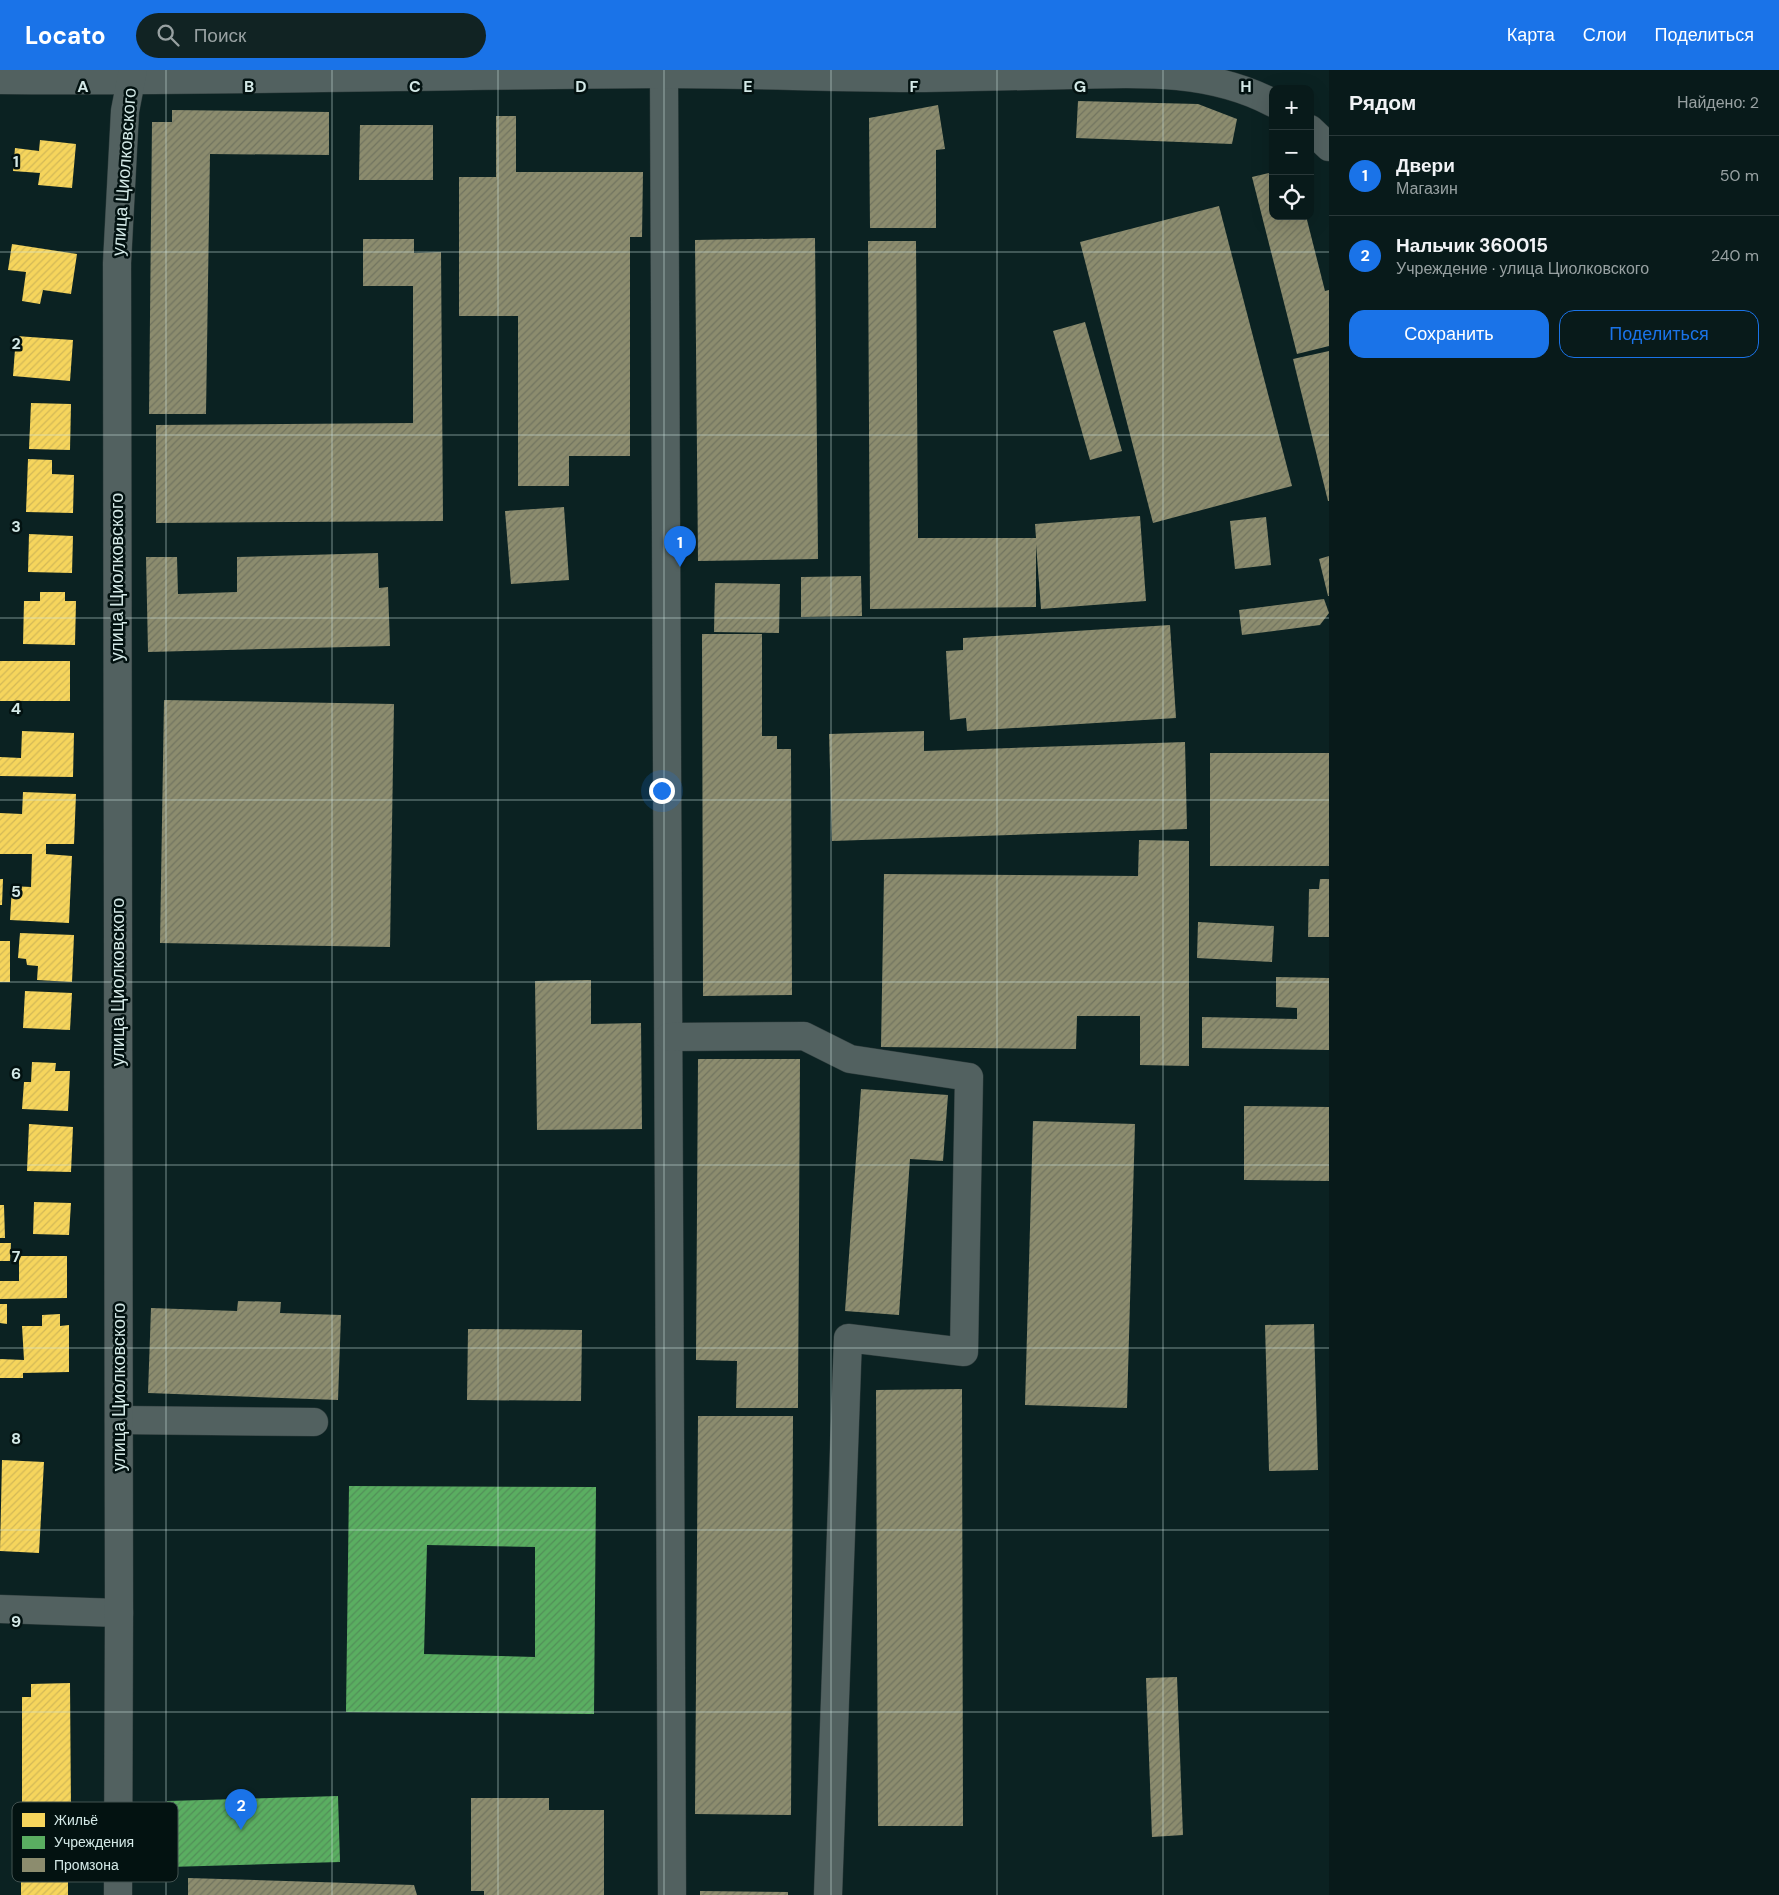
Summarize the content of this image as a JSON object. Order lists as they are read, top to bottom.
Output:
{
  "streets": {
    "street": ["улица Циолковского"]
  },
  "legend": ["Жильё", "Учреждения", "Промзона"],
  "page": {
    "header": "Locato",
    "search": "Поиск",
    "nav": ["Карта", "Слои", "Поделиться"],
    "heading": ["Рядом", "Найдено: 2"],
    "map_buttons": ["+", "−"],
    "list": [
      {
        "mark": "1",
        "name": "Двери",
        "note": "Магазин",
        "value": "50 m"
      },
      {
        "mark": "2",
        "name": "Нальчик 360015",
        "note": "Учреждение · улица Циолковского",
        "value": "240 m"
      }
    ],
    "buttons": ["Сохранить", "Поделиться"],
    "pins": ["1", "2"]
  },
  "grid": {
    "columns": [
      "A",
      "B",
      "C",
      "D",
      "E",
      "F",
      "G",
      "H"
    ],
    "rows": [
      "1",
      "2",
      "3",
      "4",
      "5",
      "6",
      "7",
      "8",
      "9"
    ]
  }
}
